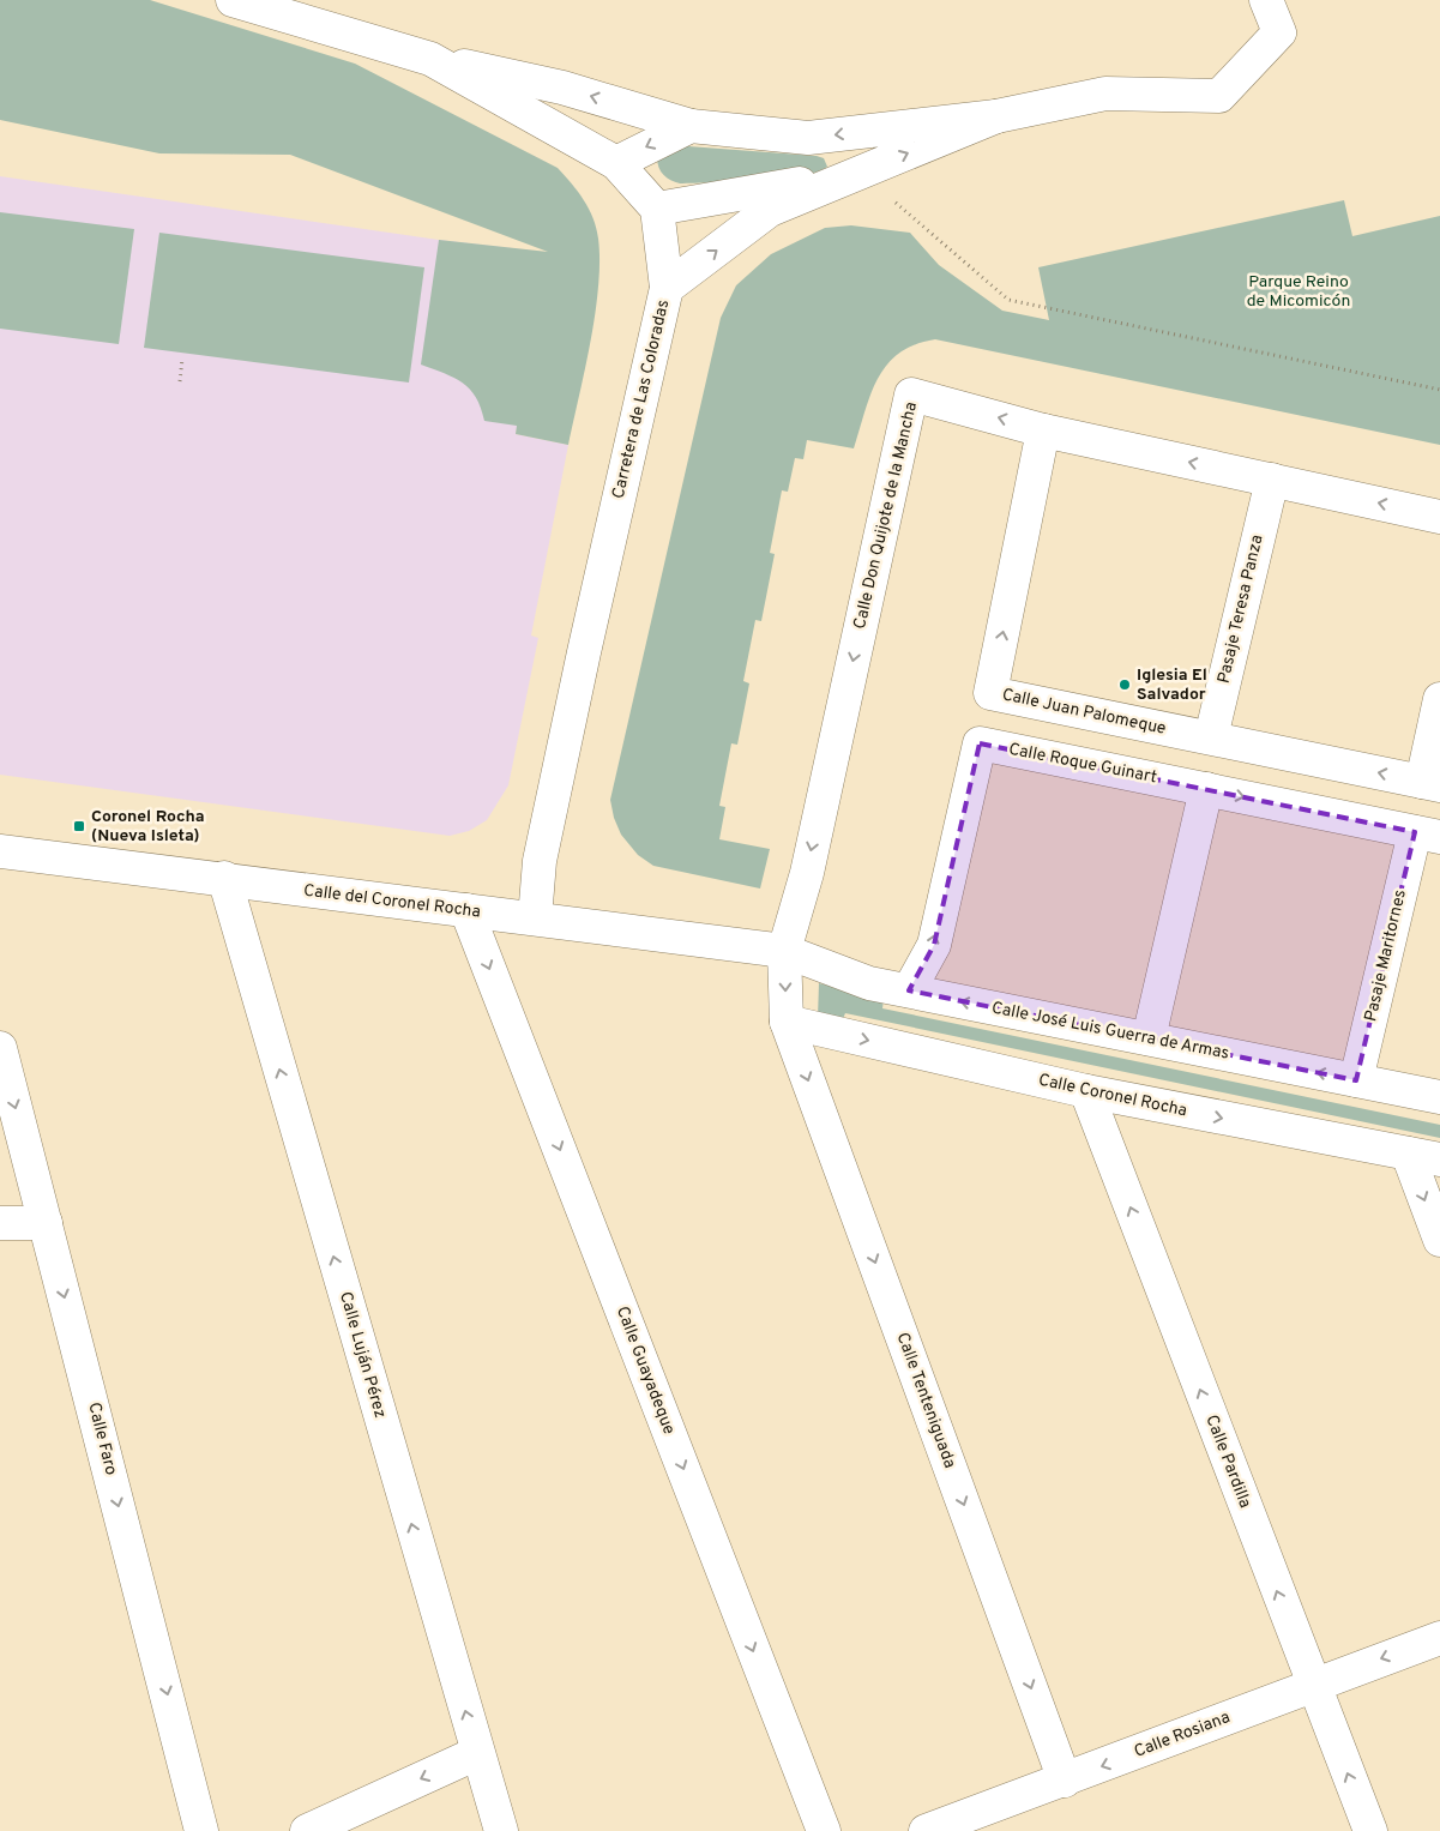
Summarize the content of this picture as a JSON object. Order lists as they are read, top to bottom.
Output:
{
  "streets": {
    "street": [
      "Carretera de Las Coloradas",
      "Calle Don Quijote de la Mancha",
      "Pasaje Teresa Panza",
      "Calle Juan Palomeque",
      "Calle Roque Guinart",
      "Calle del Coronel Rocha",
      "Pasaje Maritornes",
      "Calle José Luis Guerra de Armas",
      "Calle Coronel Rocha",
      "Calle Luján Pérez",
      "Calle Guayadeque",
      "Calle Tenteniguada",
      "Calle Faro",
      "Calle Pardilla",
      "Calle Rosiana"
    ]
  },
  "crossings": [
    ["Carretera de Las Coloradas", "Calle del Coronel Rocha"],
    ["Calle Don Quijote de la Mancha", "Pasaje Teresa Panza"],
    ["Calle Don Quijote de la Mancha", "Calle Juan Palomeque"],
    ["Calle Don Quijote de la Mancha", "Calle del Coronel Rocha"],
    ["Calle Don Quijote de la Mancha", "Calle José Luis Guerra de Armas"],
    ["Calle Don Quijote de la Mancha", "Calle Tenteniguada"],
    ["Pasaje Teresa Panza", "Calle Juan Palomeque"],
    ["Calle Roque Guinart", "Pasaje Maritornes"],
    ["Calle Roque Guinart", "Calle José Luis Guerra de Armas"],
    ["Calle del Coronel Rocha", "Calle José Luis Guerra de Armas"],
    ["Calle del Coronel Rocha", "Calle Luján Pérez"],
    ["Calle del Coronel Rocha", "Calle Guayadeque"],
    ["Calle del Coronel Rocha", "Calle Tenteniguada"],
    ["Pasaje Maritornes", "Calle José Luis Guerra de Armas"],
    ["Calle José Luis Guerra de Armas", "Calle Tenteniguada"],
    ["Calle Coronel Rocha", "Calle Tenteniguada"],
    ["Calle Coronel Rocha", "Calle Pardilla"],
    ["Calle Tenteniguada", "Calle Rosiana"],
    ["Calle Pardilla", "Calle Rosiana"]
  ],
  "one_way": [
    "Calle José Luis Guerra de Armas",
    "Calle Coronel Rocha",
    "Calle Luján Pérez",
    "Calle Guayadeque",
    "Calle Tenteniguada",
    "Calle Faro",
    "Calle Pardilla",
    "Calle Rosiana"
  ],
  "parks": ["Parque Reino de Micomicón"],
  "places": {
    "other": ["Iglesia El Salvador"],
    "transit": ["Coronel Rocha (Nueva Isleta)"]
  }
}
